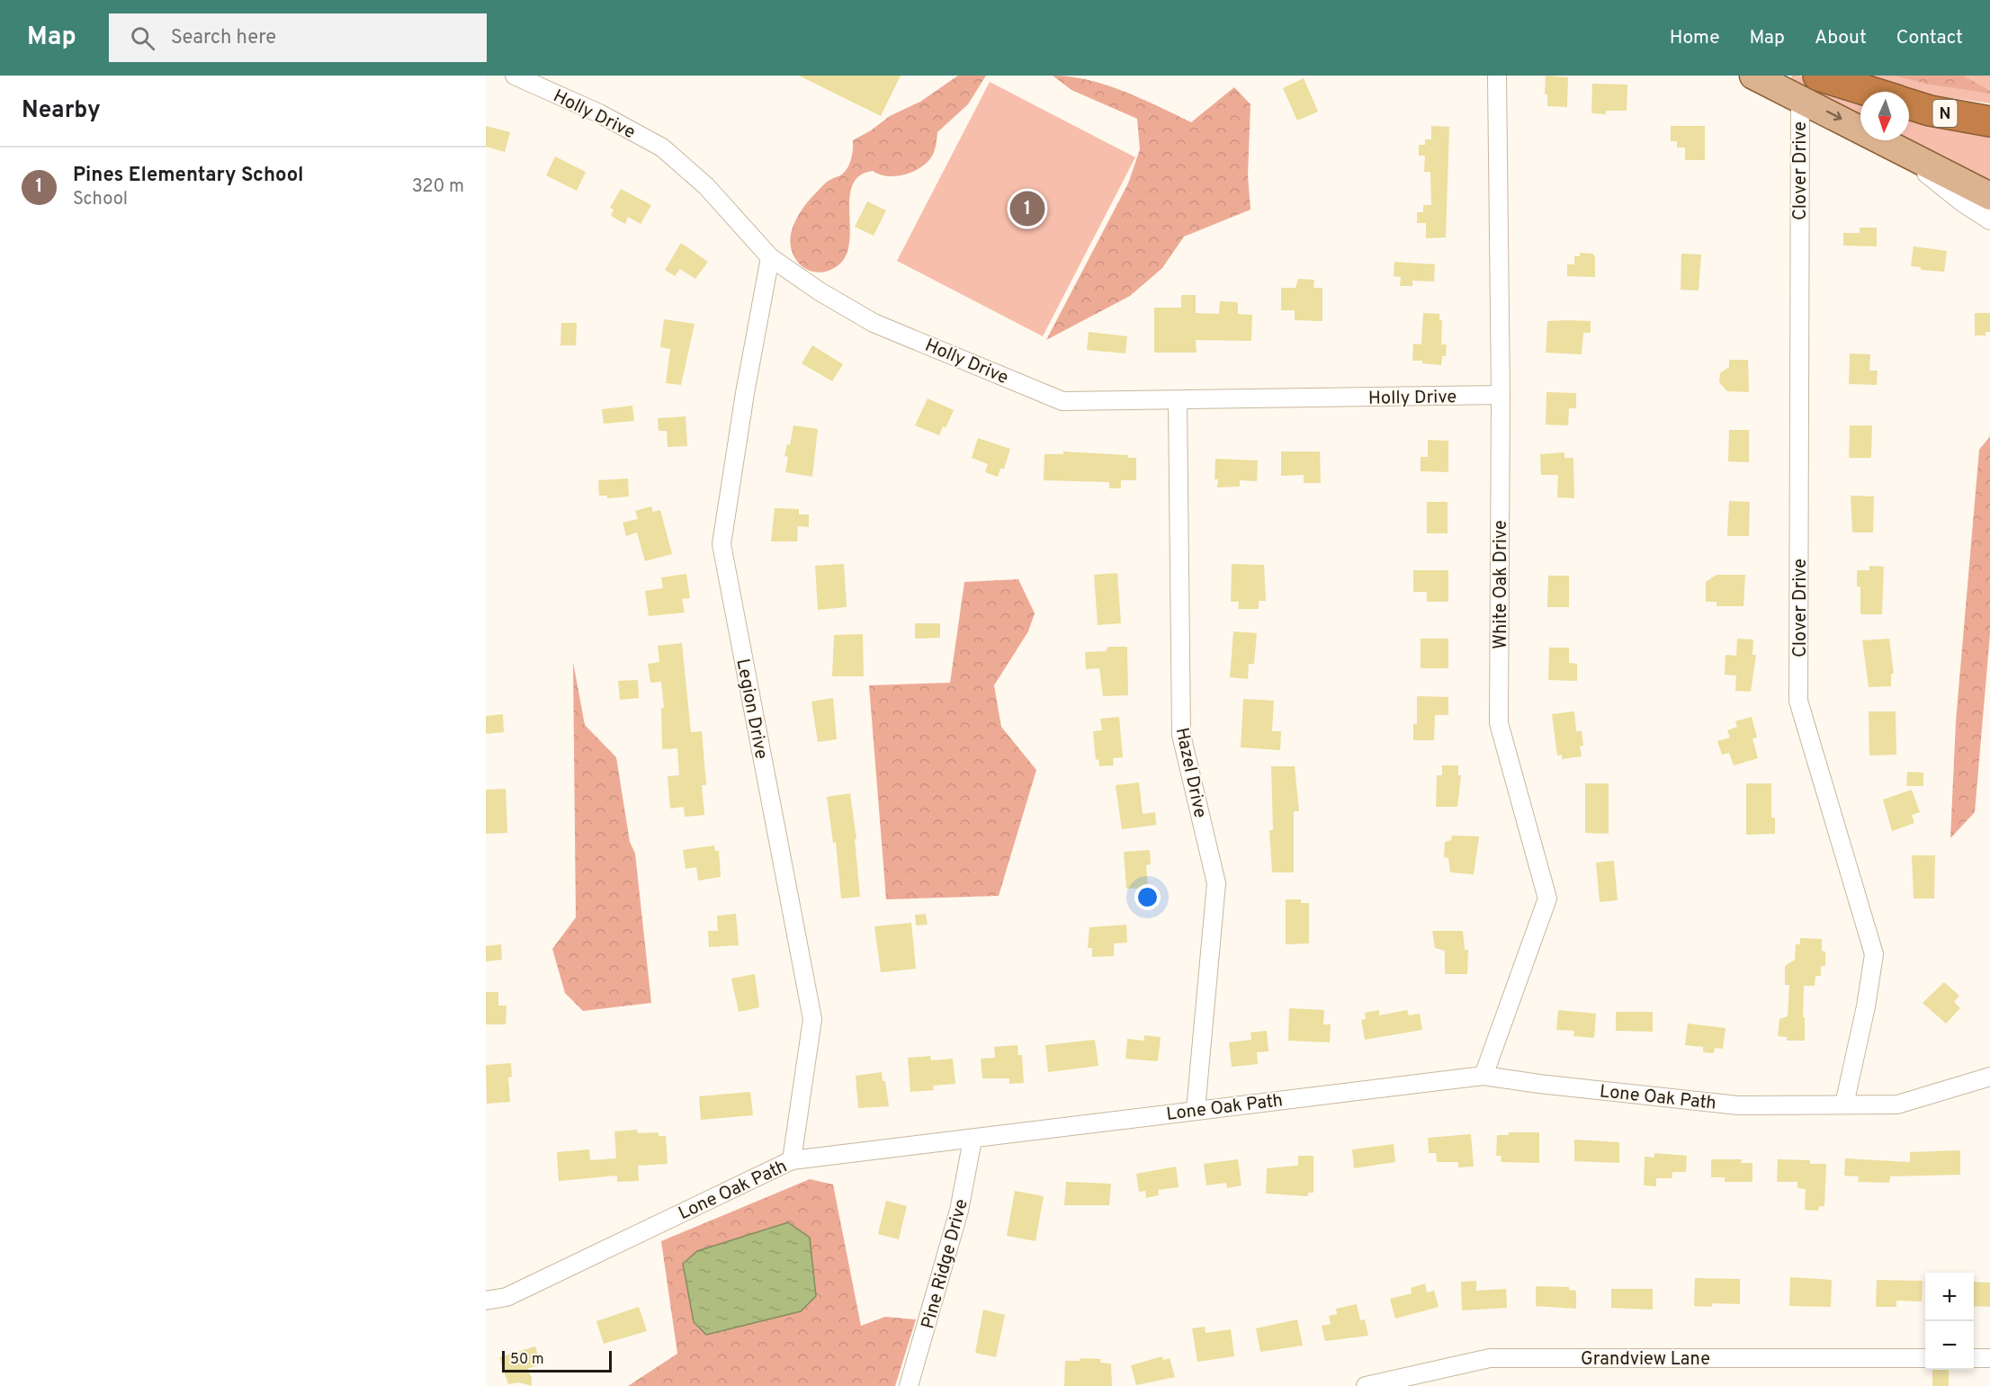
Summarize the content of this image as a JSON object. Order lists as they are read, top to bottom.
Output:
{
  "streets": {
    "highway": ["N"],
    "street": [
      "Holly Drive",
      "Clover Drive",
      "White Oak Drive",
      "Legion Drive",
      "Hazel Drive",
      "Lone Oak Path",
      "Pine Ridge Drive",
      "Grandview Lane"
    ]
  },
  "crossings": [
    ["Holly Drive", "White Oak Drive"],
    ["Holly Drive", "Legion Drive"],
    ["Holly Drive", "Hazel Drive"],
    ["Clover Drive", "Lone Oak Path"],
    ["White Oak Drive", "Lone Oak Path"],
    ["Legion Drive", "Lone Oak Path"],
    ["Hazel Drive", "Lone Oak Path"],
    ["Lone Oak Path", "Pine Ridge Drive"]
  ],
  "scale_bar": "50 m",
  "north": "bottom",
  "page": {
    "header": "Map",
    "search": "Search here",
    "nav": [
      "Home",
      "Map",
      "About",
      "Contact"
    ],
    "heading": "Nearby",
    "list": [
      {
        "mark": "1",
        "name": "Pines Elementary School",
        "note": "School",
        "value": "320 m"
      }
    ],
    "pins": "1",
    "map_buttons": ["+", "−"],
    "scale": "50 m"
  }
}
